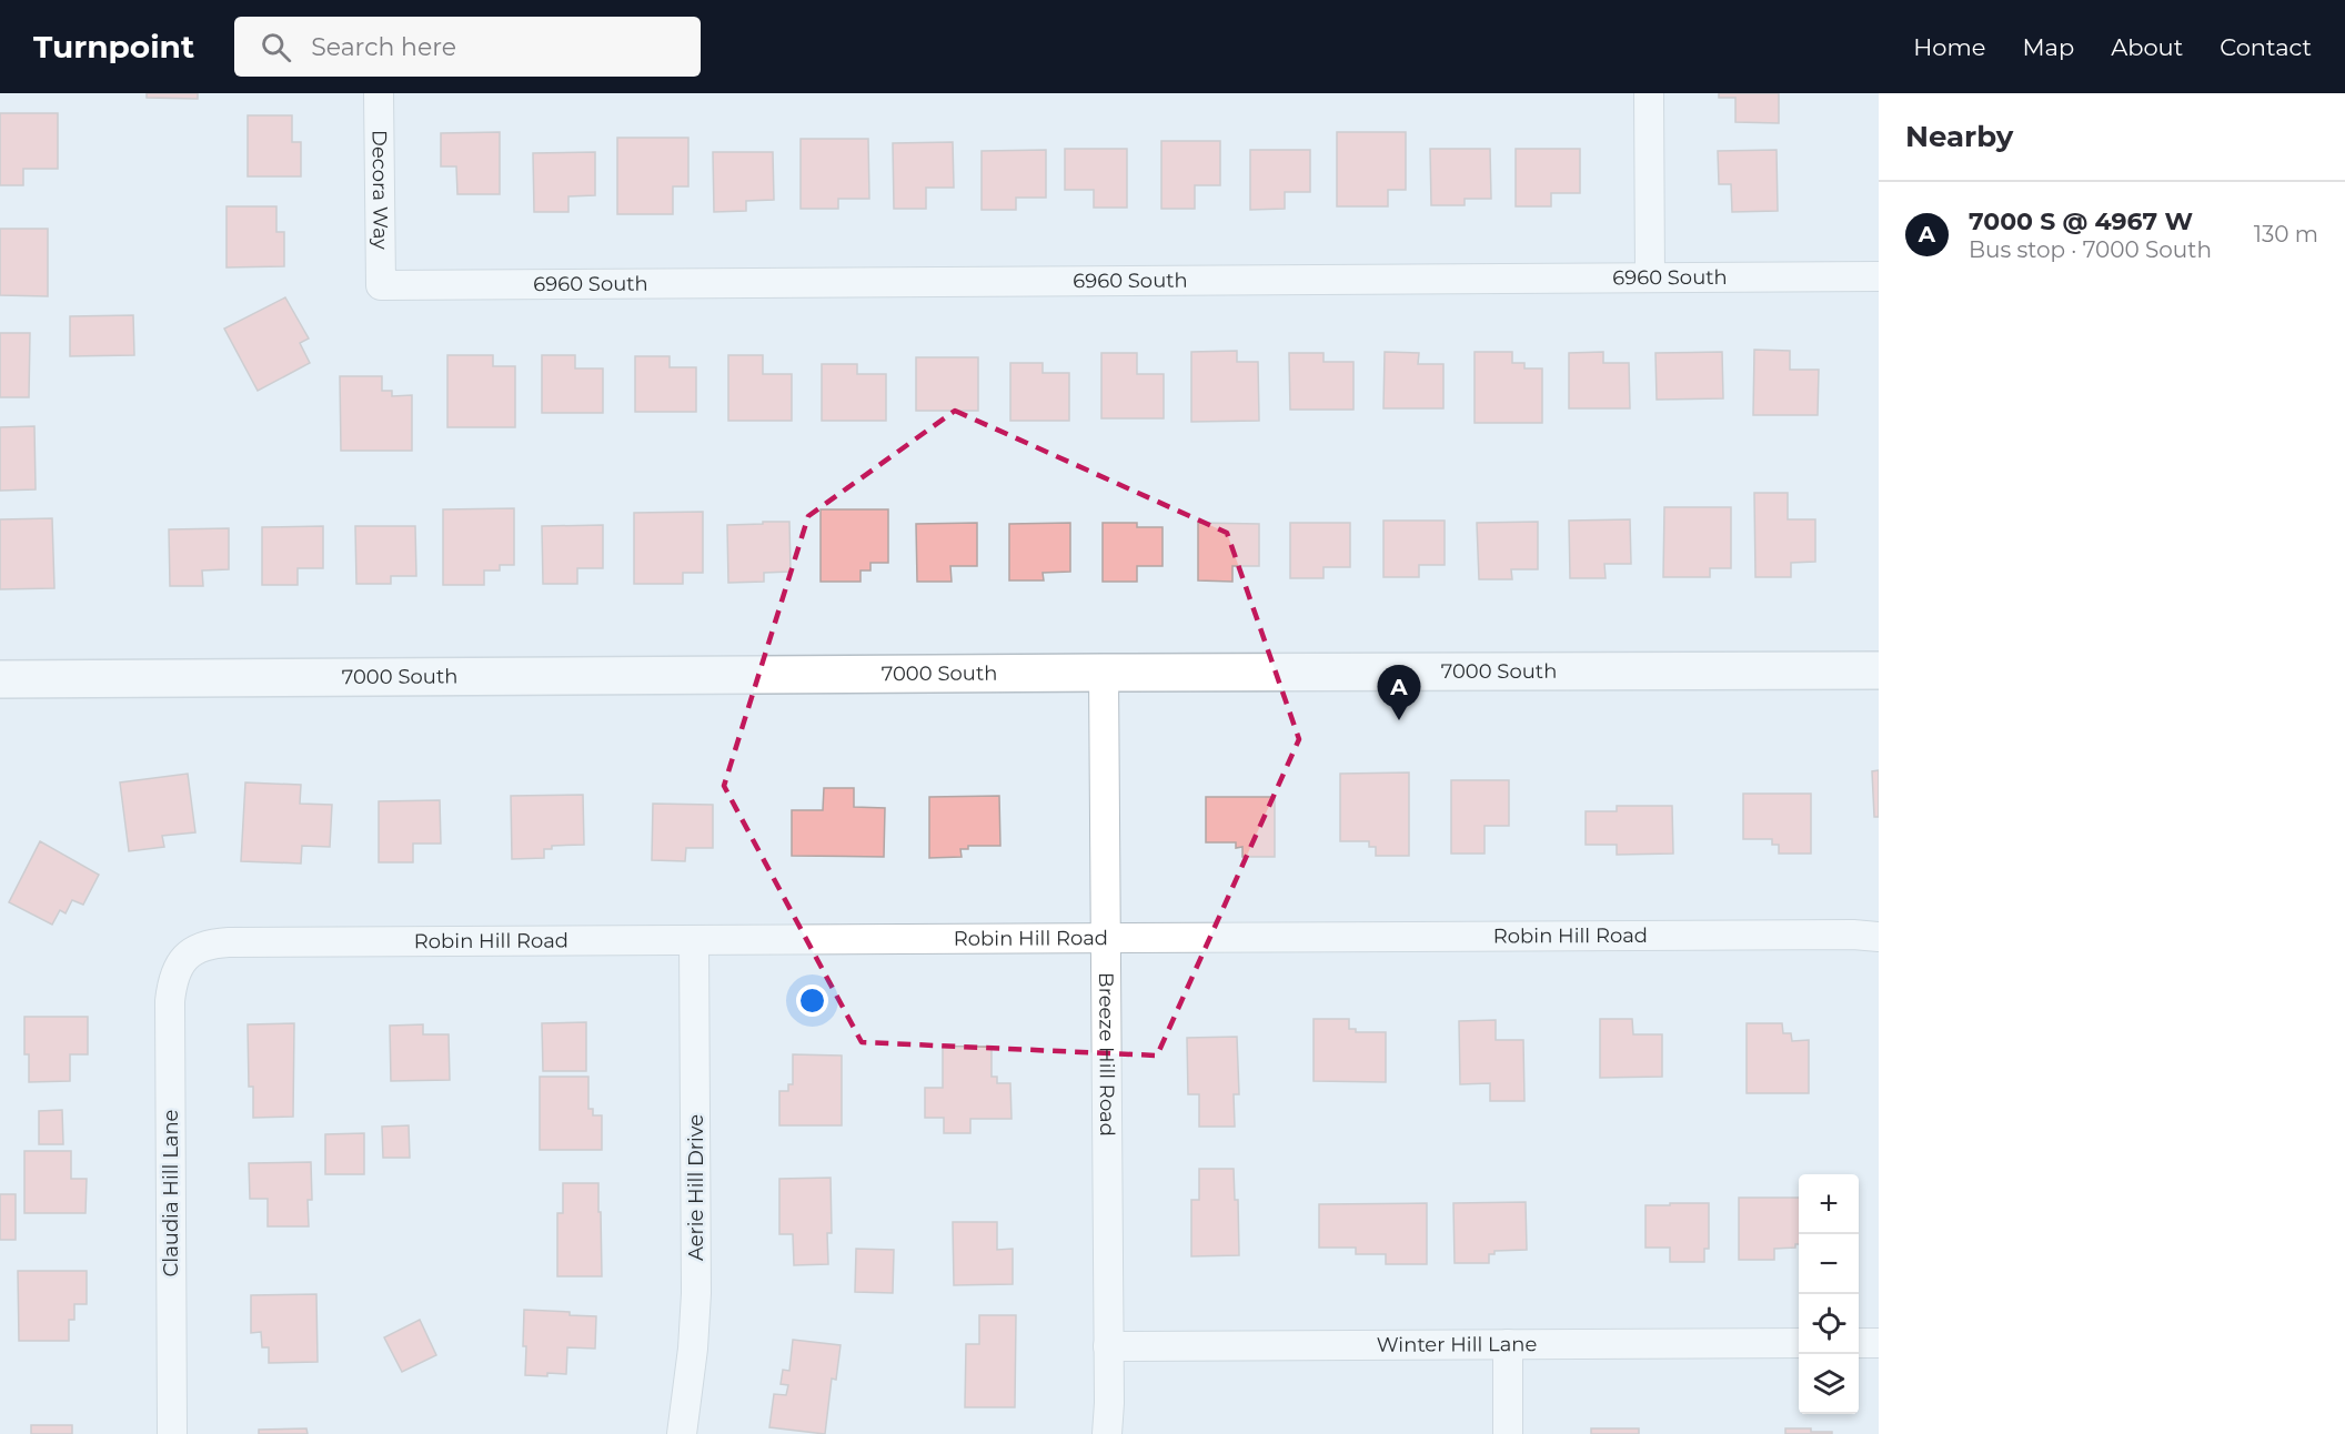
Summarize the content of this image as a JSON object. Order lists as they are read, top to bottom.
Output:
{
  "streets": {
    "street": [
      "Decora Way",
      "6960 South",
      "7000 South",
      "Robin Hill Road",
      "Breeze Hill Road",
      "Aerie Hill Drive",
      "Claudia Hill Lane",
      "Winter Hill Lane"
    ]
  },
  "crossings": [
    ["Decora Way", "6960 South"],
    ["7000 South", "Breeze Hill Road"],
    ["Robin Hill Road", "Breeze Hill Road"],
    ["Robin Hill Road", "Aerie Hill Drive"],
    ["Robin Hill Road", "Claudia Hill Lane"],
    ["Breeze Hill Road", "Winter Hill Lane"]
  ],
  "page": {
    "header": "Turnpoint",
    "search": "Search here",
    "nav": [
      "Home",
      "Map",
      "About",
      "Contact"
    ],
    "heading": "Nearby",
    "list": [
      {
        "mark": "A",
        "name": "7000 S @ 4967 W",
        "note": "Bus stop · 7000 South",
        "value": "130 m"
      }
    ],
    "pins": "A",
    "map_buttons": ["+", "−"]
  }
}
